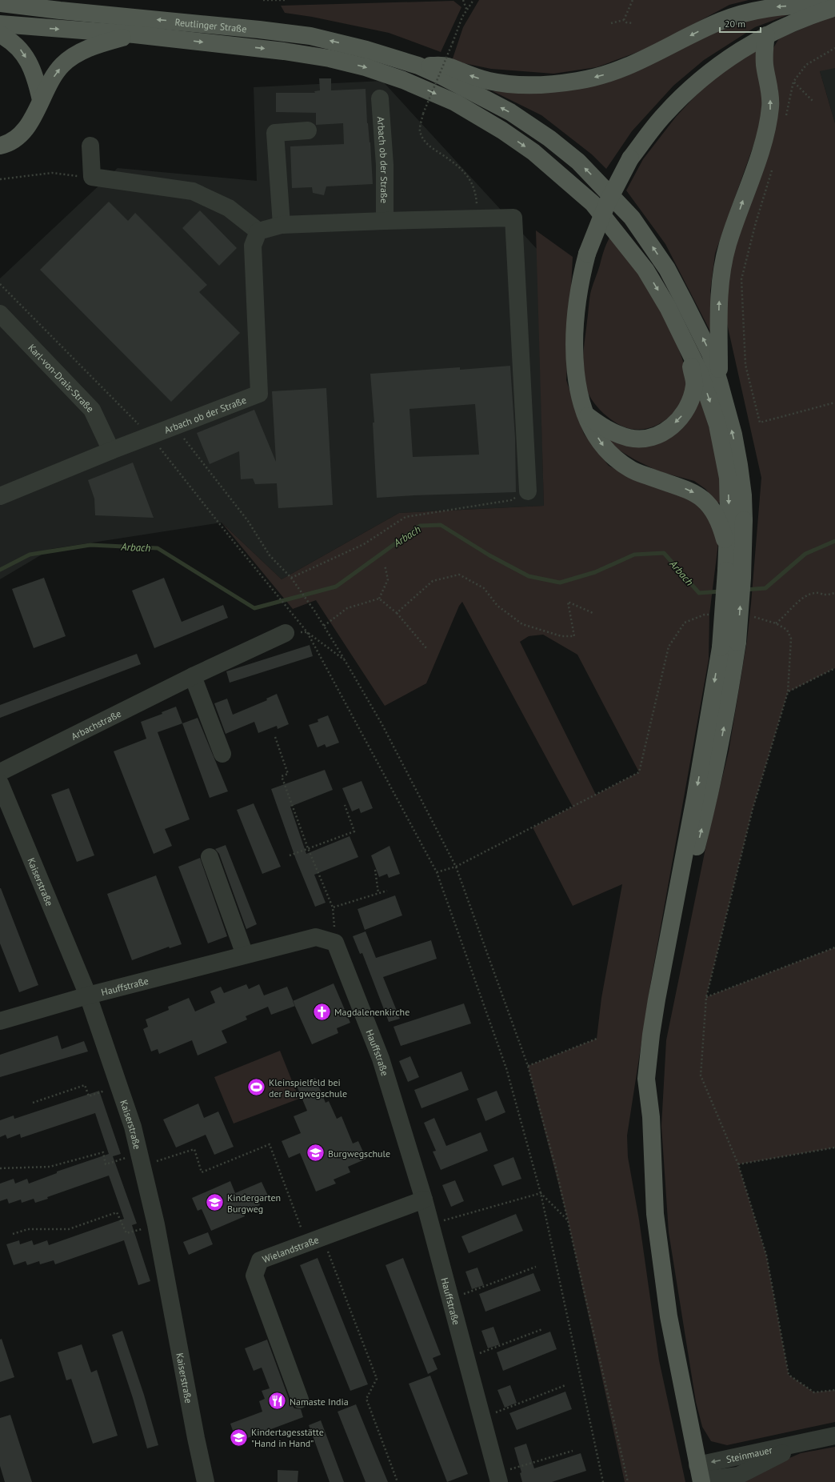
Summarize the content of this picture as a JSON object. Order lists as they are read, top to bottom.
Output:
{
  "streets": {
    "main road": ["Reutlinger Straße"],
    "street": [
      "Arbach ob der Straße",
      "Karl-von-Drais-Straße",
      "Arbachstraße",
      "Kaiserstraße",
      "Hauffstraße",
      "Wielandstraße",
      "Steinmauer"
    ]
  },
  "crossings": [
    ["Arbach ob der Straße", "Karl-von-Drais-Straße"],
    ["Kaiserstraße", "Hauffstraße"],
    ["Hauffstraße", "Wielandstraße"]
  ],
  "water": ["Arbach"],
  "places": {
    "church": ["Magdalenenkirche"],
    "sports": ["Kleinspielfeld bei der Burgwegschule"],
    "school or university": ["Burgwegschule", "Kindergarten Burgweg", "Kindertagesstätte \"Hand in Hand\""],
    "restaurant": ["Namaste India"]
  },
  "scale_bar": "20 m"
}
